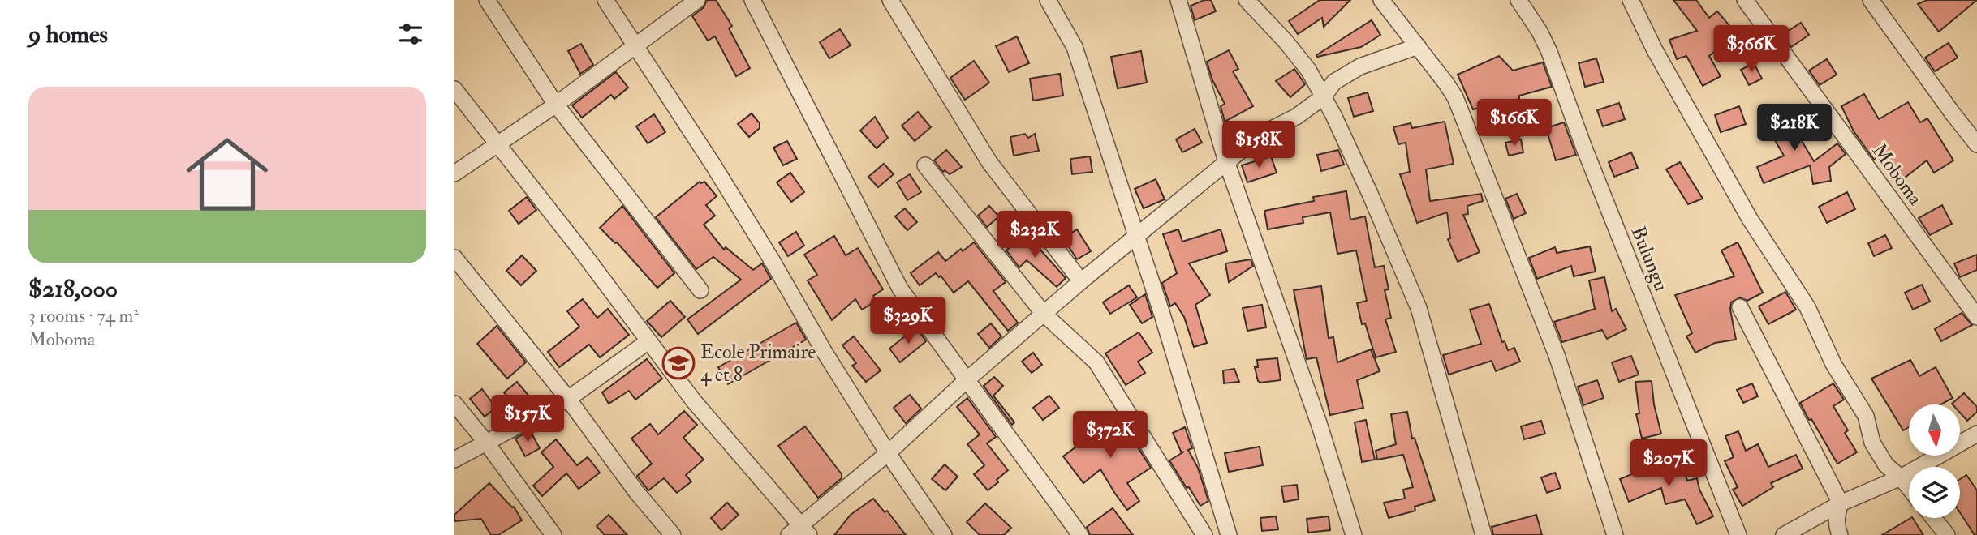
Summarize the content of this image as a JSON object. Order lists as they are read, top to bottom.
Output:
{
  "streets": {
    "street": ["Moboma", "Bulungu"]
  },
  "places": {
    "school or university": ["Ecole Primaire 4 et 8"]
  },
  "north": "bottom",
  "page": {
    "heading": "9 homes",
    "price": [
      "$366K",
      "$166K",
      "$218K",
      "$158K",
      "$232K",
      "$329K",
      "$157K",
      "$372K",
      "$207K"
    ],
    "list": [
      {
        "name": "$218,000",
        "note": "3 rooms · 74 m² · Moboma"
      }
    ]
  }
}
